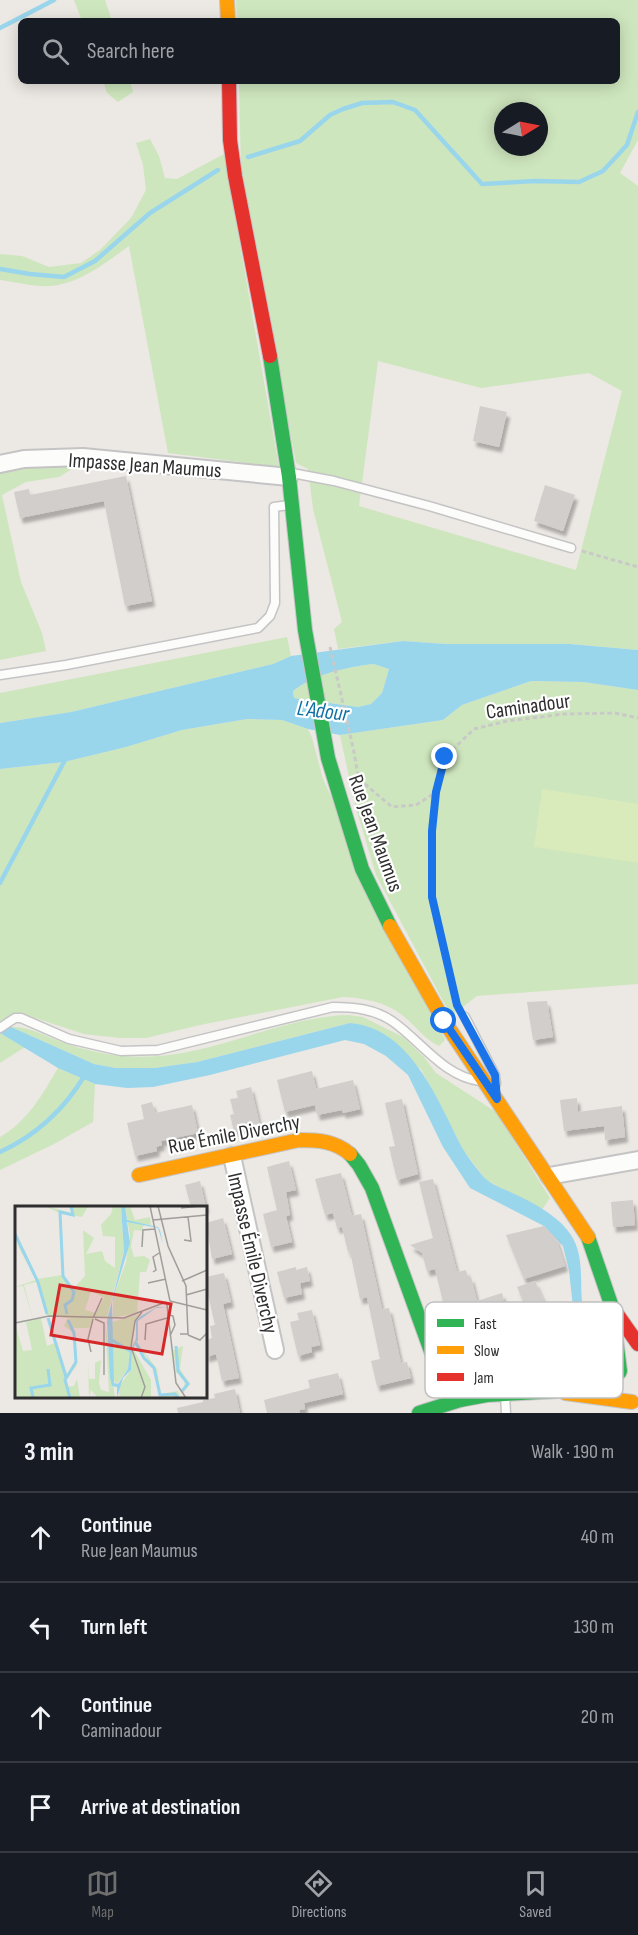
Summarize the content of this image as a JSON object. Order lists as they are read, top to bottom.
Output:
{
  "streets": {
    "main road": ["Rue Jean Maumus", "Rue Émile Diverchy"],
    "street": ["Impasse Jean Maumus", "Impasse Émile Diverchy"],
    "path": ["Caminadour"]
  },
  "crossings": [
    ["Impasse Jean Maumus", "Rue Jean Maumus"],
    ["Rue Émile Diverchy", "Impasse Émile Diverchy"]
  ],
  "water": ["L'Adour"],
  "legend": ["Fast", "Slow", "Jam"],
  "north": "right",
  "page": {
    "search": "Search here",
    "heading": ["3 min", "Walk · 190 m"],
    "list": [
      ["Continue", "Rue Jean Maumus", "40 m"],
      ["Turn left", "130 m"],
      ["Continue", "Caminadour", "20 m"],
      "Arrive at destination"
    ],
    "nav": ["Map", "Directions", "Saved"]
  }
}
